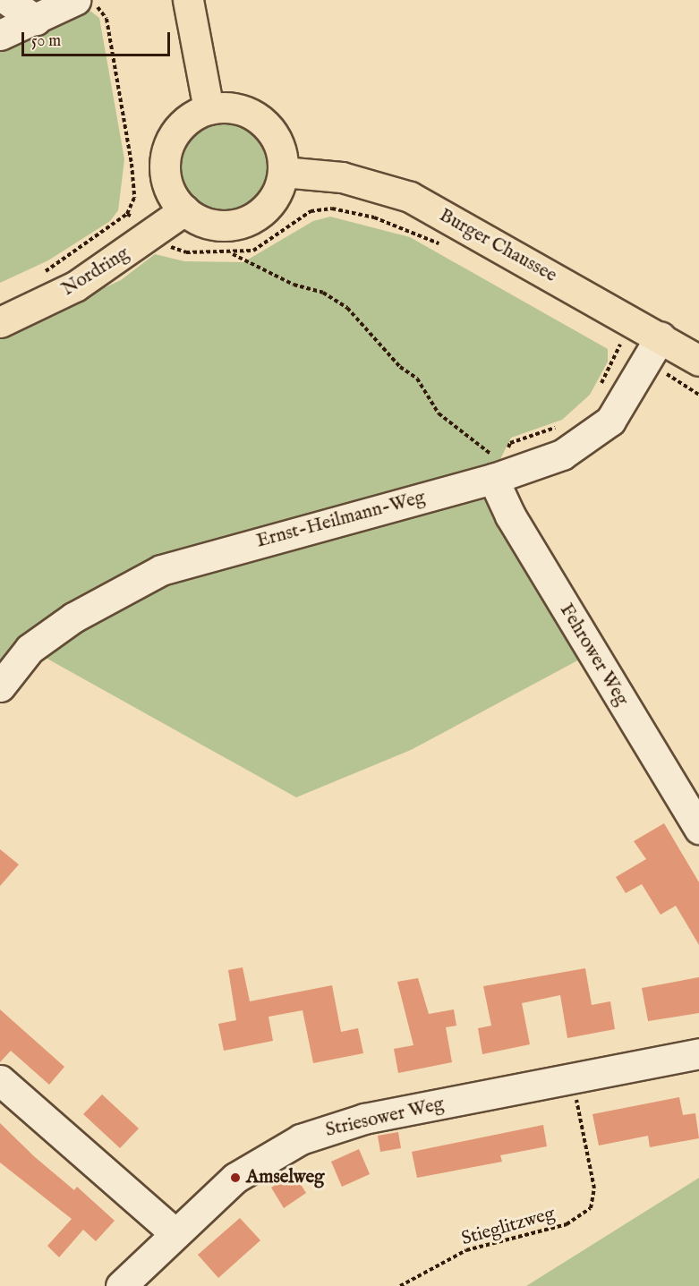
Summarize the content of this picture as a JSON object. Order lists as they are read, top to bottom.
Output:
{
  "streets": {
    "main road": ["Burger Chaussee", "Nordring"],
    "street": ["Ernst-Heilmann-Weg", "Fehrower Weg", "Striesower Weg"],
    "path": ["Stieglitzweg"]
  },
  "crossings": [
    ["Burger Chaussee", "Nordring"],
    ["Burger Chaussee", "Ernst-Heilmann-Weg"],
    ["Ernst-Heilmann-Weg", "Fehrower Weg"],
    ["Striesower Weg", "Stieglitzweg"]
  ],
  "places": ["Amselweg"],
  "scale_bar": "50 m"
}
